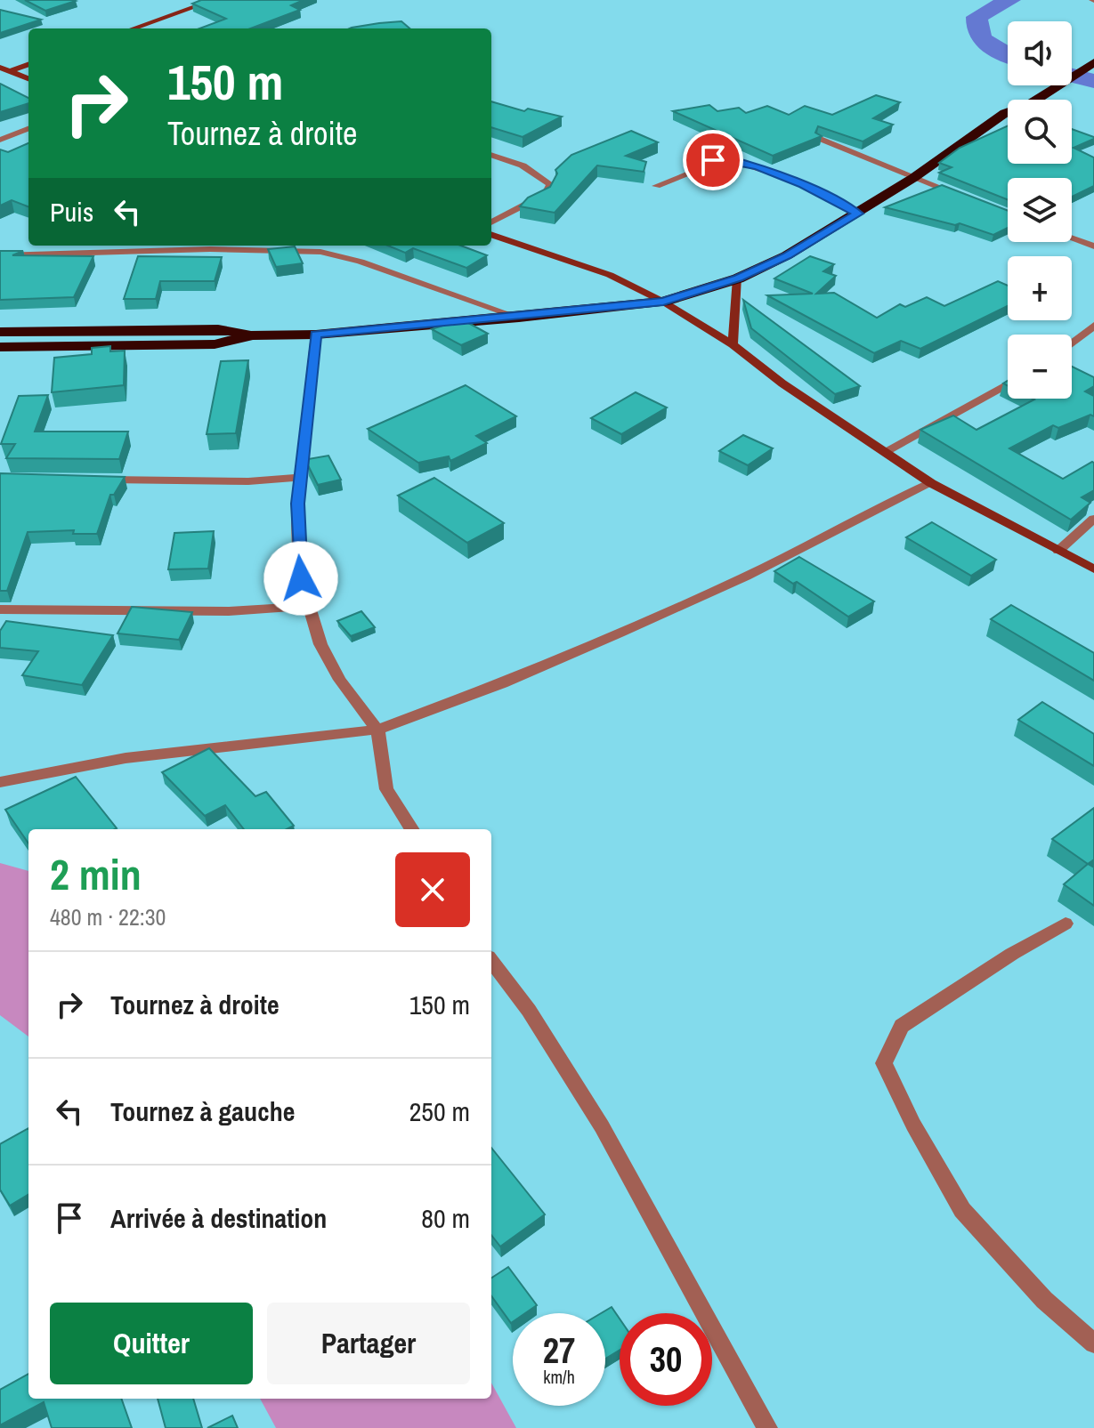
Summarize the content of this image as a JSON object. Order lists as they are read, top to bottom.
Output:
{
  "page": {
    "map_buttons": ["+", "−"],
    "turn": ["150 m", "Tournez à droite"],
    "then": "Puis",
    "heading": ["2 min", "480 m · 22:30"],
    "list": [
      {
        "name": "Tournez à droite",
        "value": "150 m"
      },
      {
        "name": "Tournez à gauche",
        "value": "250 m"
      },
      {
        "name": "Arrivée à destination",
        "value": "80 m"
      }
    ],
    "buttons": ["Quitter", "Partager"],
    "speed": "27 km/h",
    "limit": "30"
  }
}
